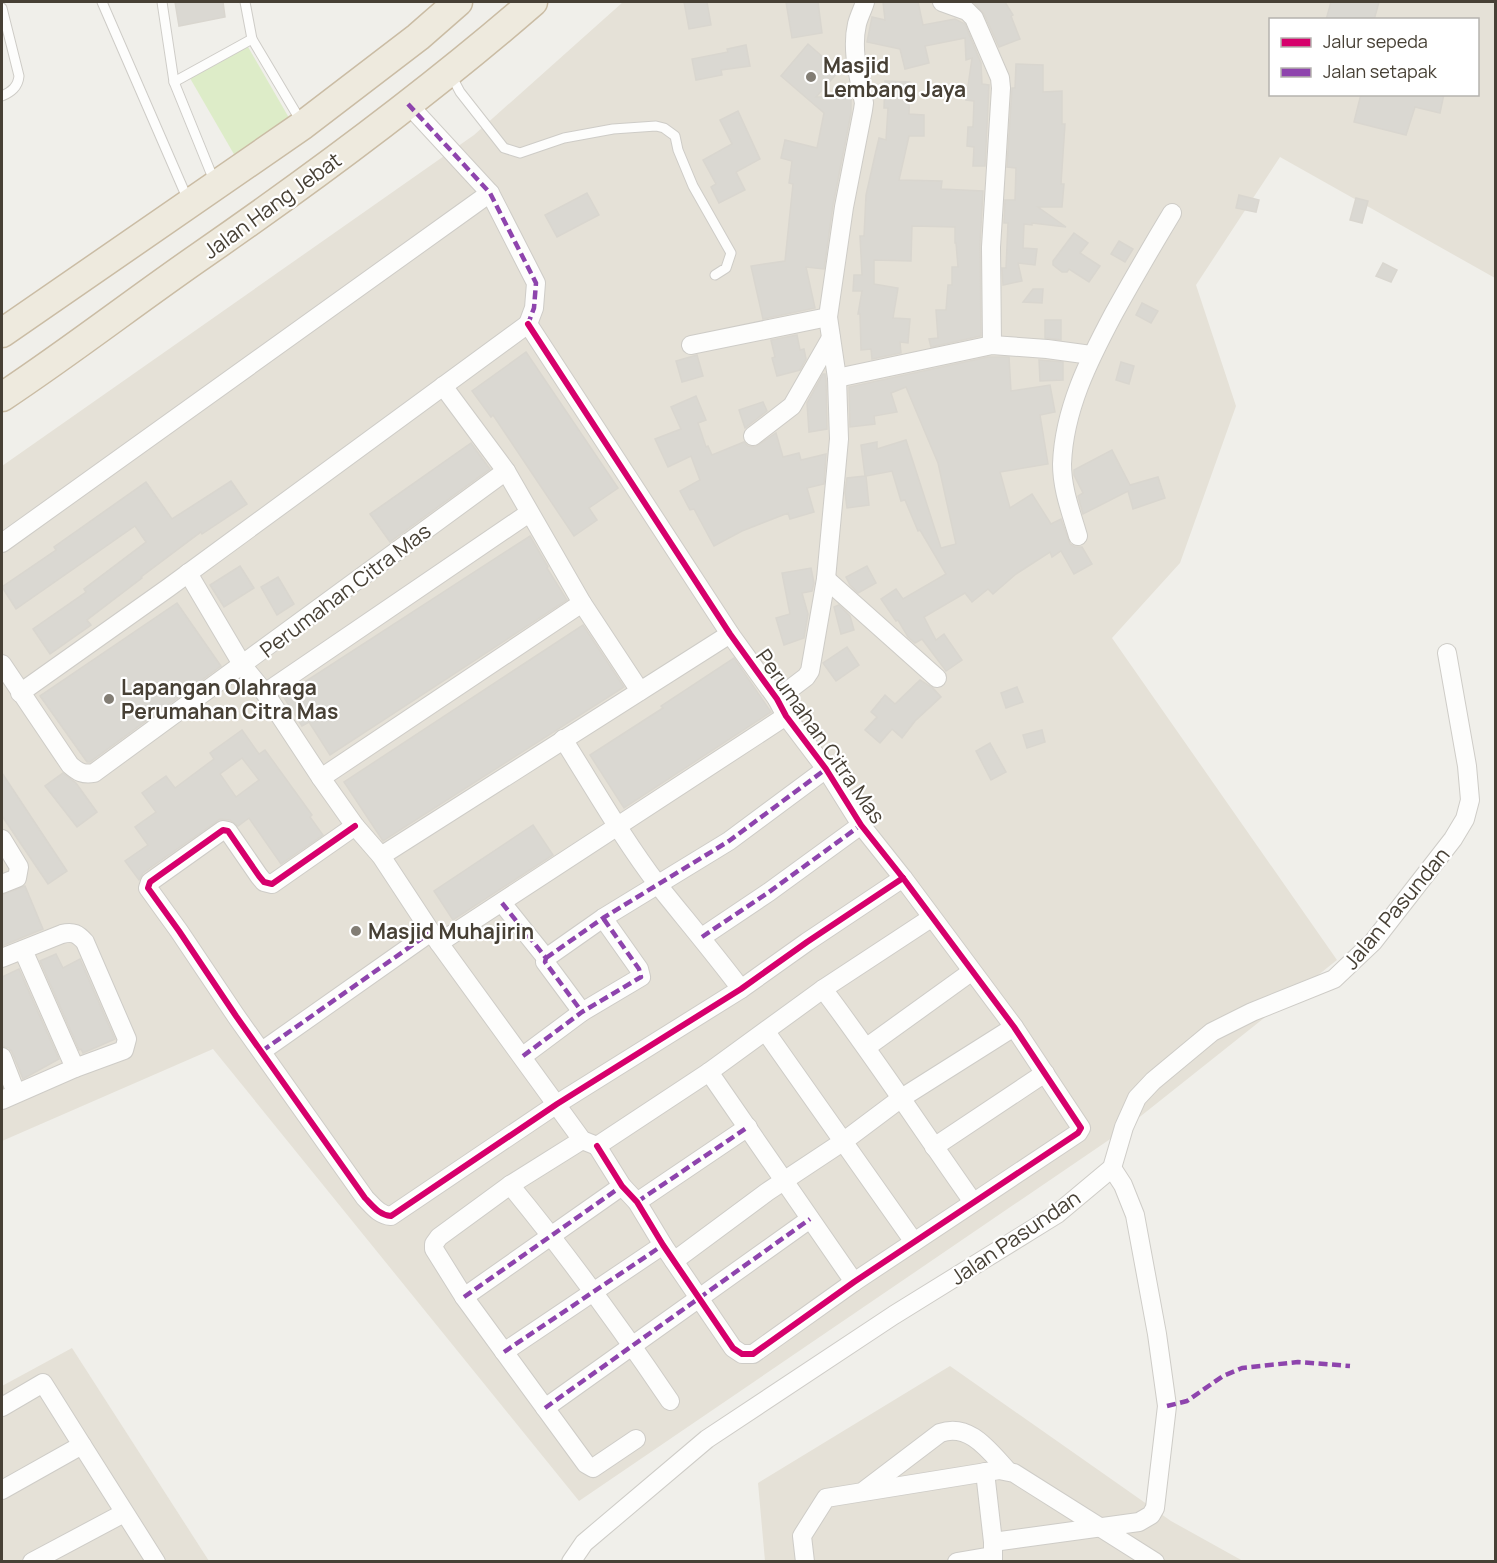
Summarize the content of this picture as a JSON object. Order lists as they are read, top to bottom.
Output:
{
  "streets": {
    "highway": ["Jalan Hang Jebat"],
    "street": ["Perumahan Citra Mas", "Jalan Pasundan"]
  },
  "places": ["Masjid Lembang Jaya", "Lapangan Olahraga Perumahan Citra Mas", "Masjid Muhajirin"],
  "legend": ["Jalur sepeda", "Jalan setapak"]
}
